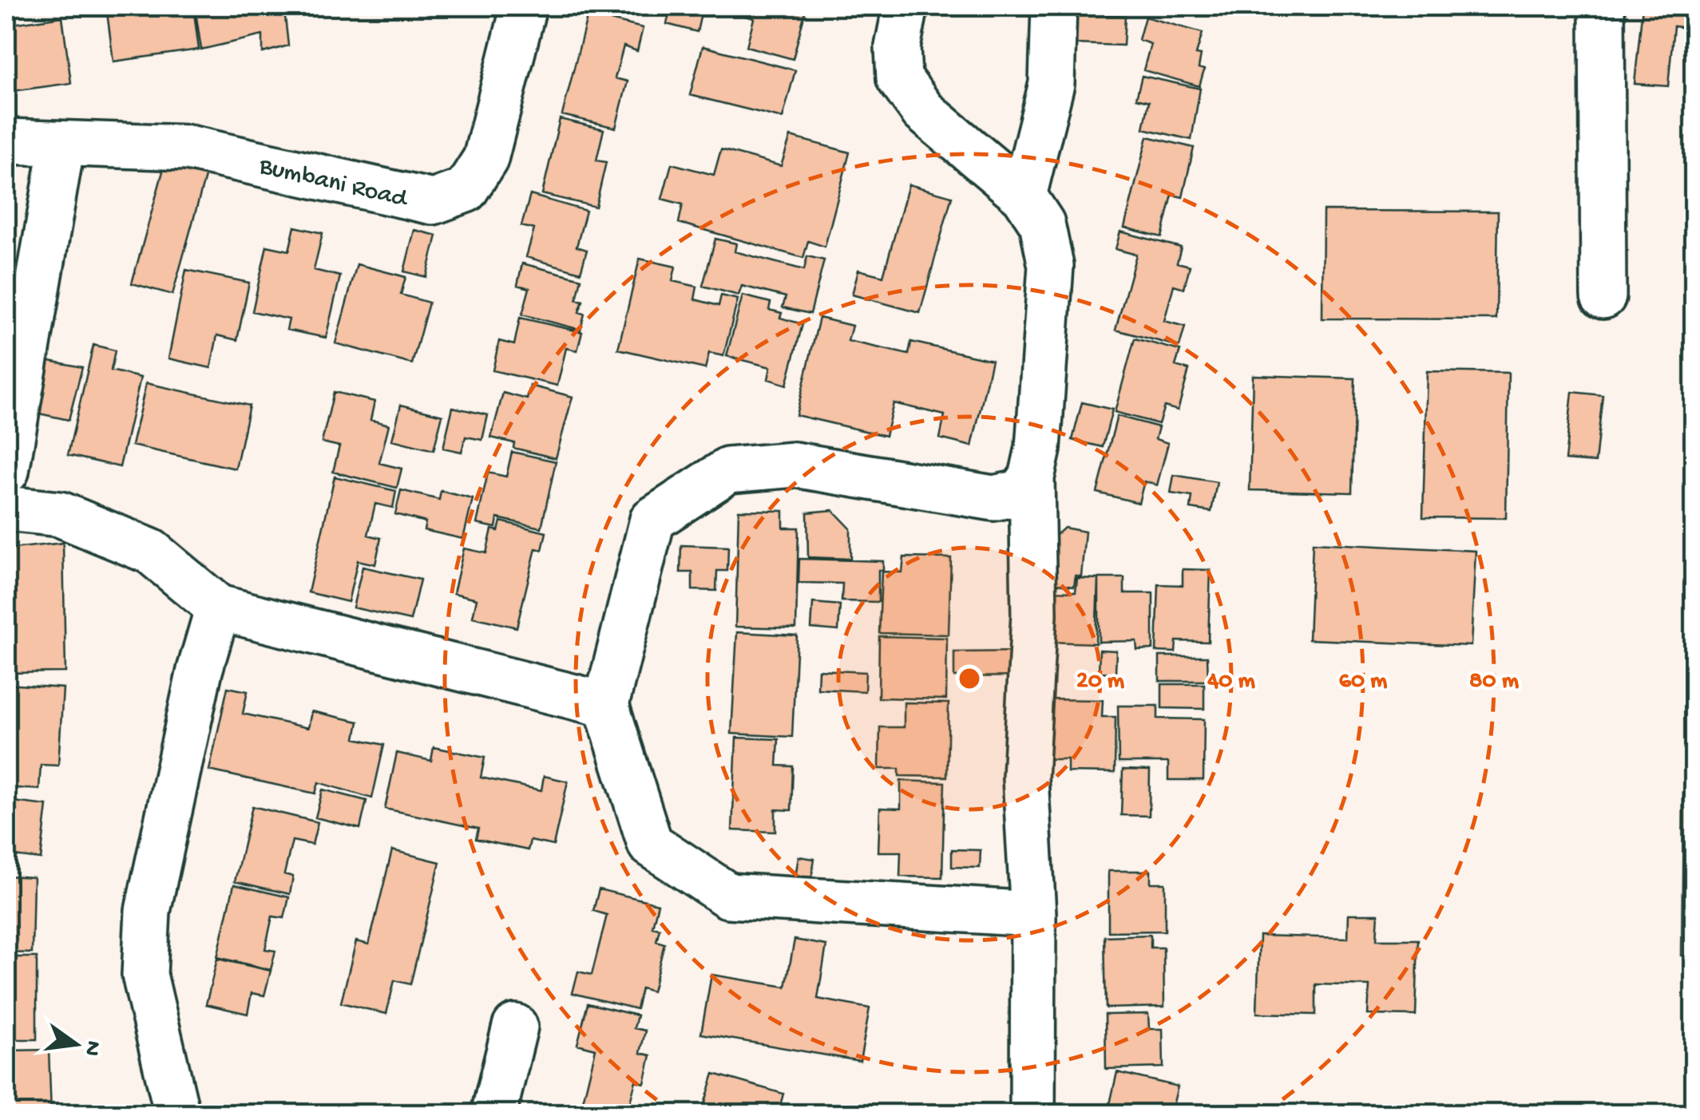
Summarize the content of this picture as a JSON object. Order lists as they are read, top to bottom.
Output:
{
  "streets": {
    "street": ["Bumbani Road"]
  },
  "north": "right",
  "rings": [
    "20 m",
    "40 m",
    "60 m",
    "80 m"
  ]
}
